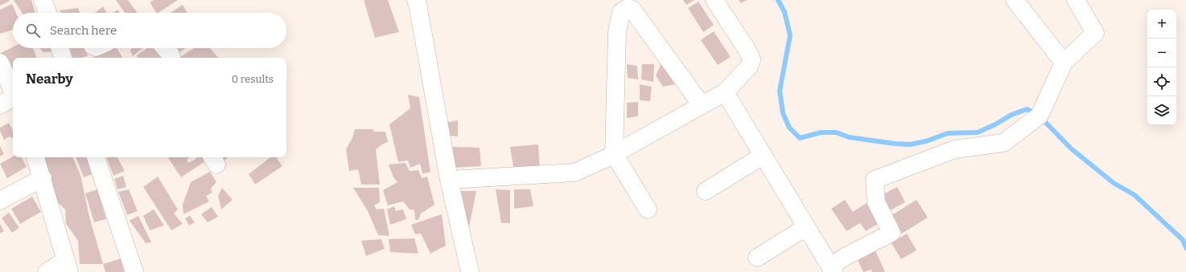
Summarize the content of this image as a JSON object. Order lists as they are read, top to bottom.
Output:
{
  "page": {
    "map_buttons": ["+", "−"],
    "search": "Search here",
    "heading": ["Nearby", "0 results"]
  }
}
